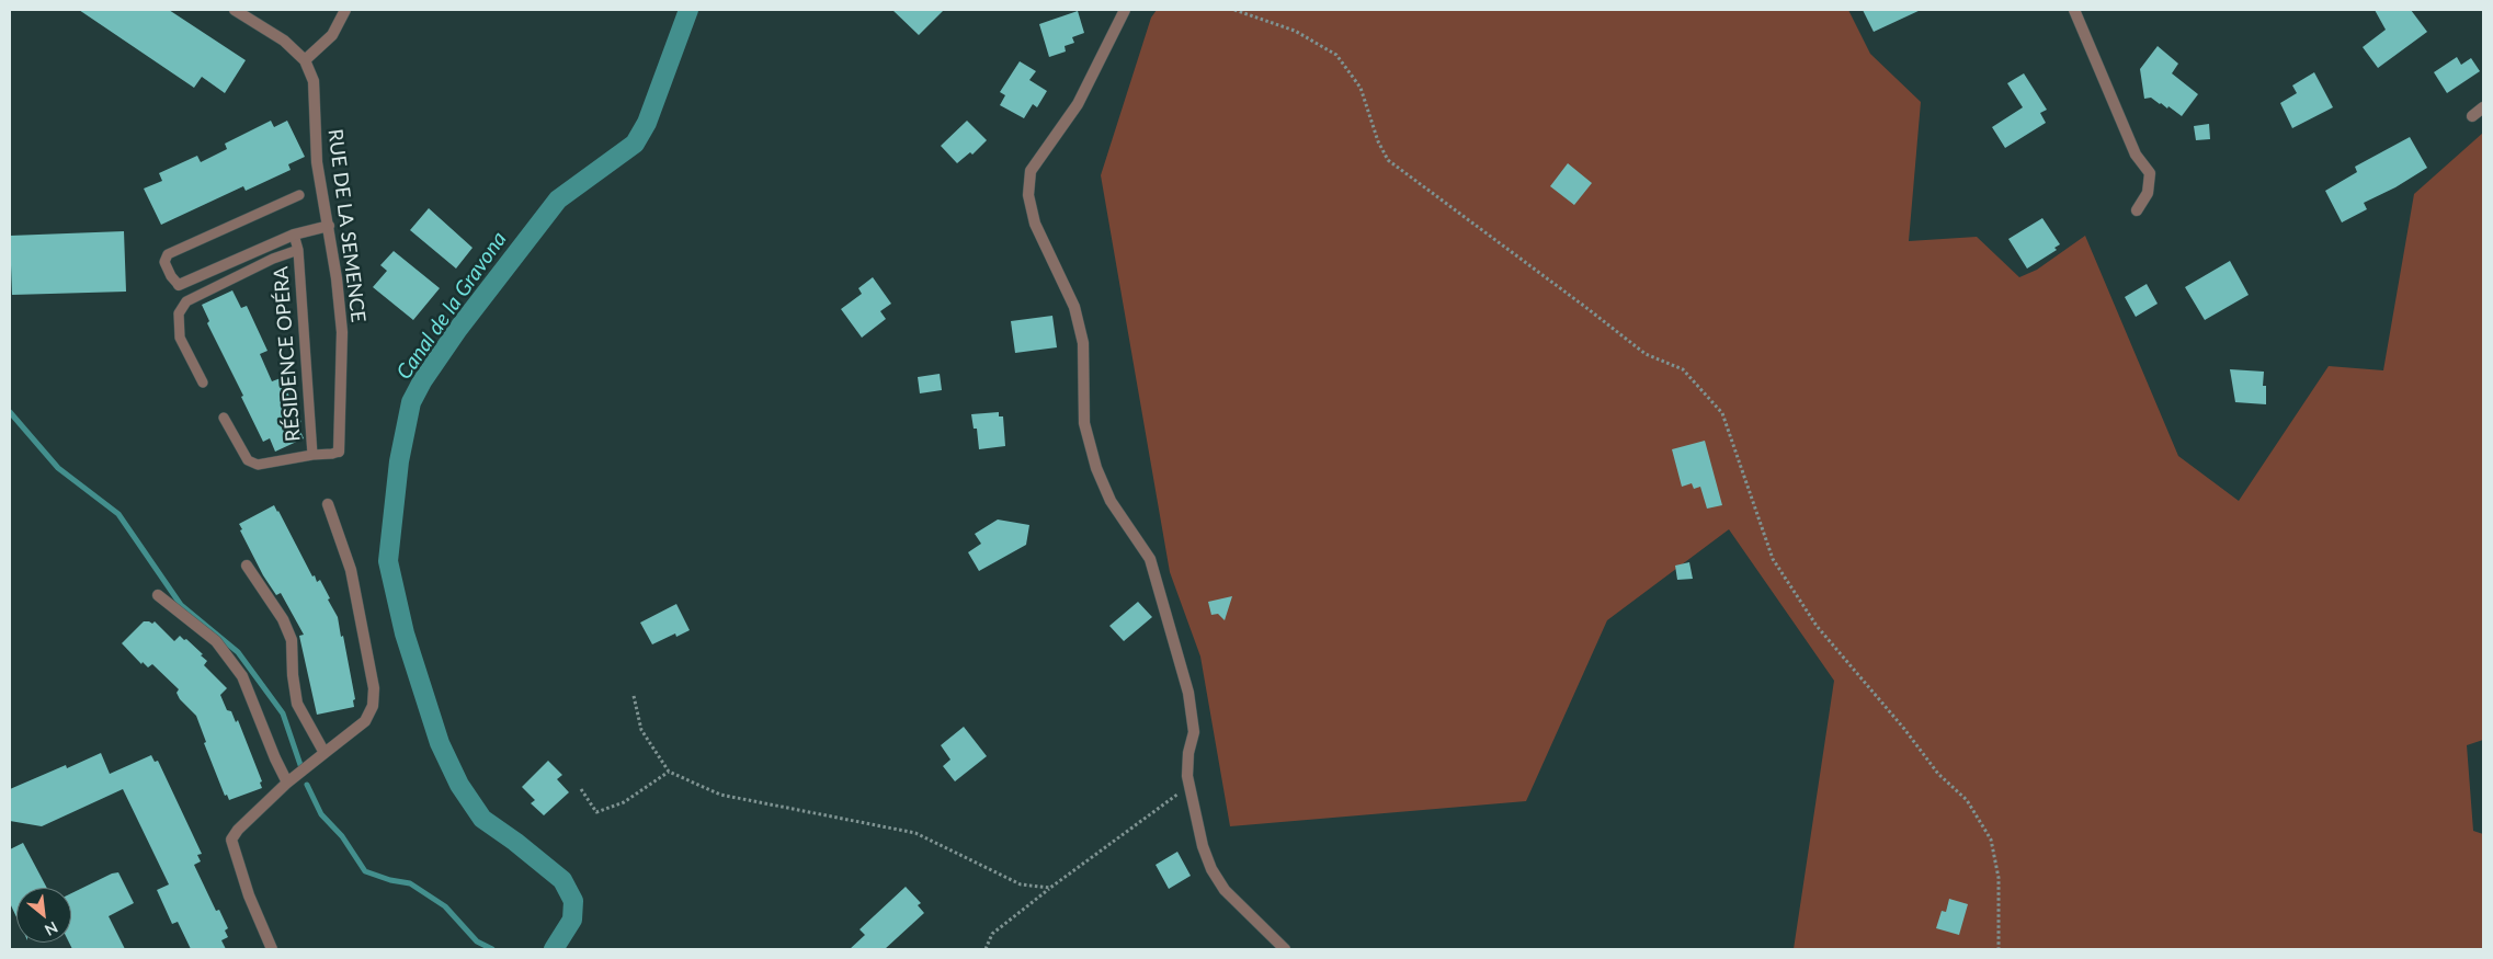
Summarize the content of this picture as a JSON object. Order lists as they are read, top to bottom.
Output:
{
  "streets": {
    "street": ["RUE DE LA SEMENCE", "RÉSIDENCE OPÉRA"]
  },
  "crossings": [
    ["RUE DE LA SEMENCE", "RÉSIDENCE OPÉRA"]
  ],
  "water": ["Canal de la Gravona"],
  "north": "bottom right"
}
